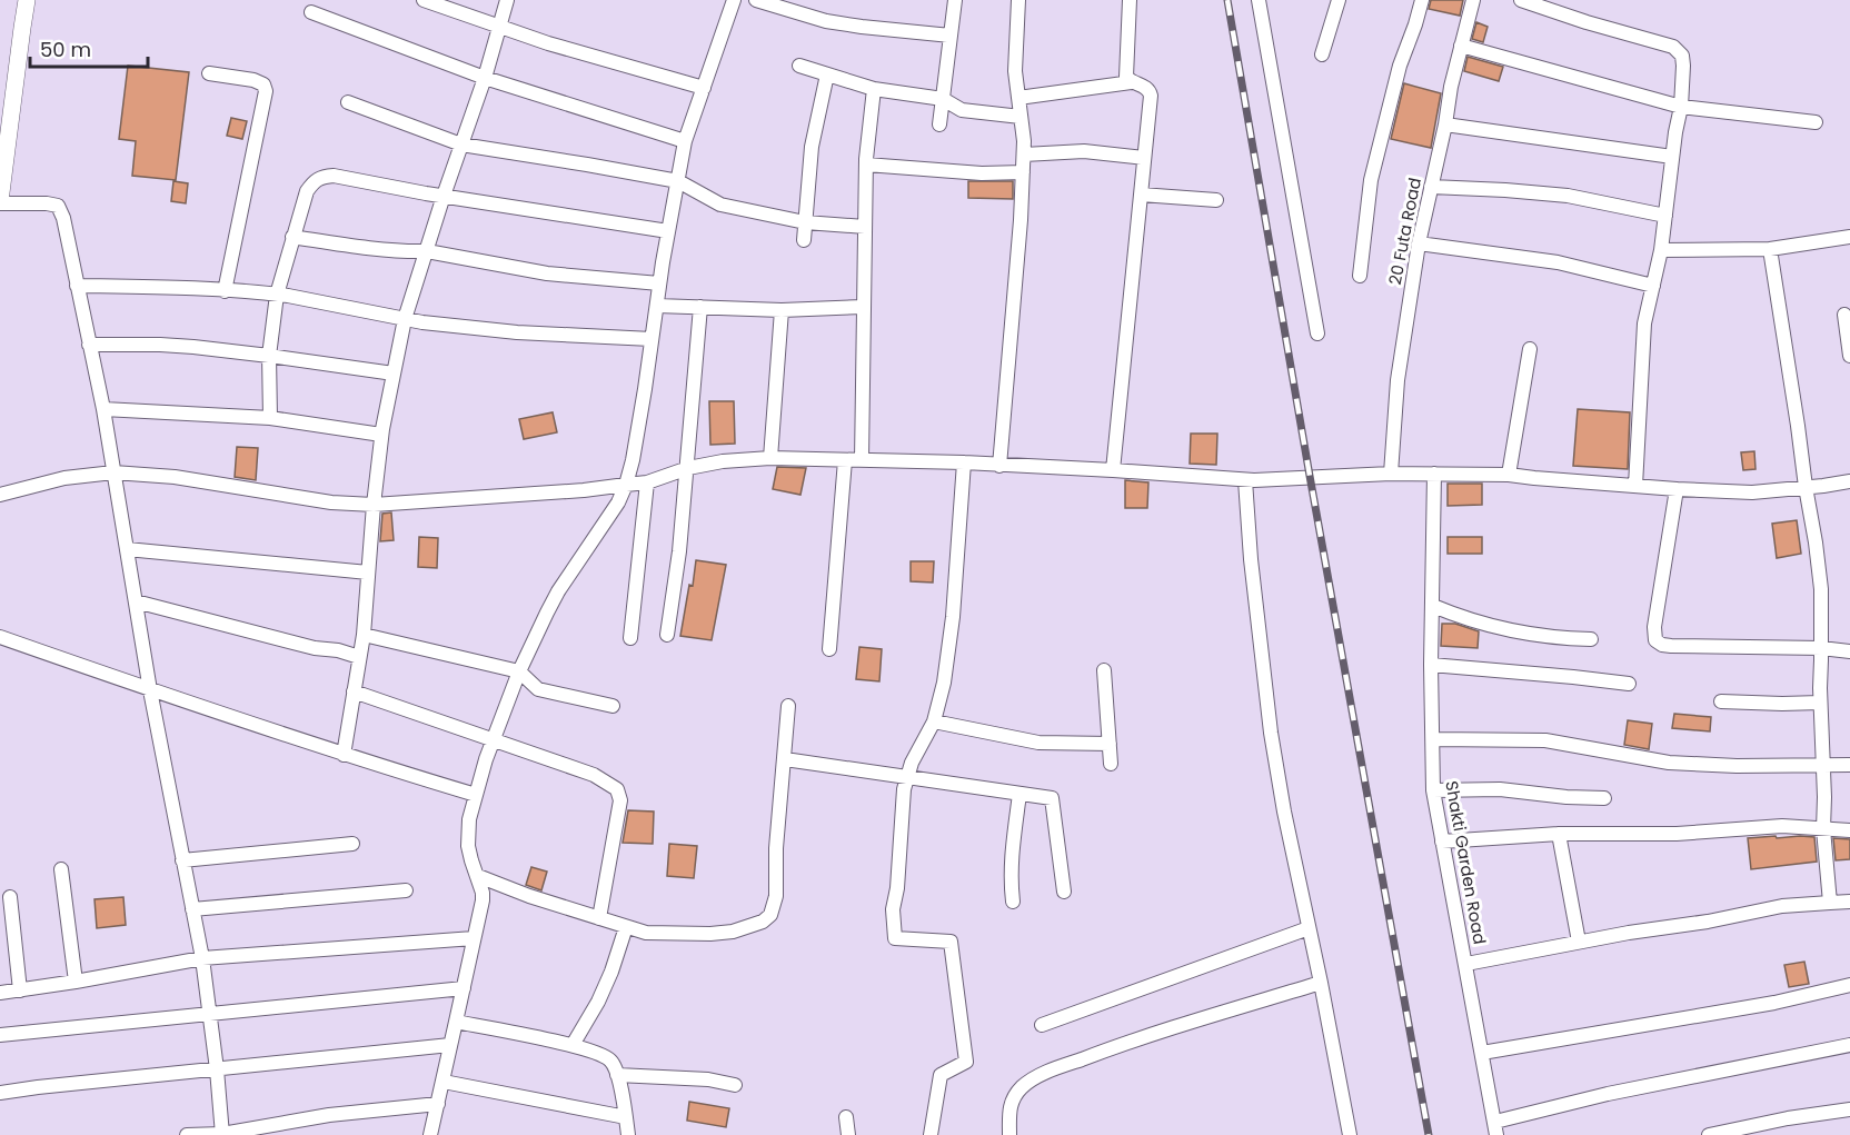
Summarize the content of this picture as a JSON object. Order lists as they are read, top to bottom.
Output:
{
  "streets": {
    "street": ["20 Futa Road", "Shakti Garden Road"]
  },
  "scale_bar": "50 m"
}
